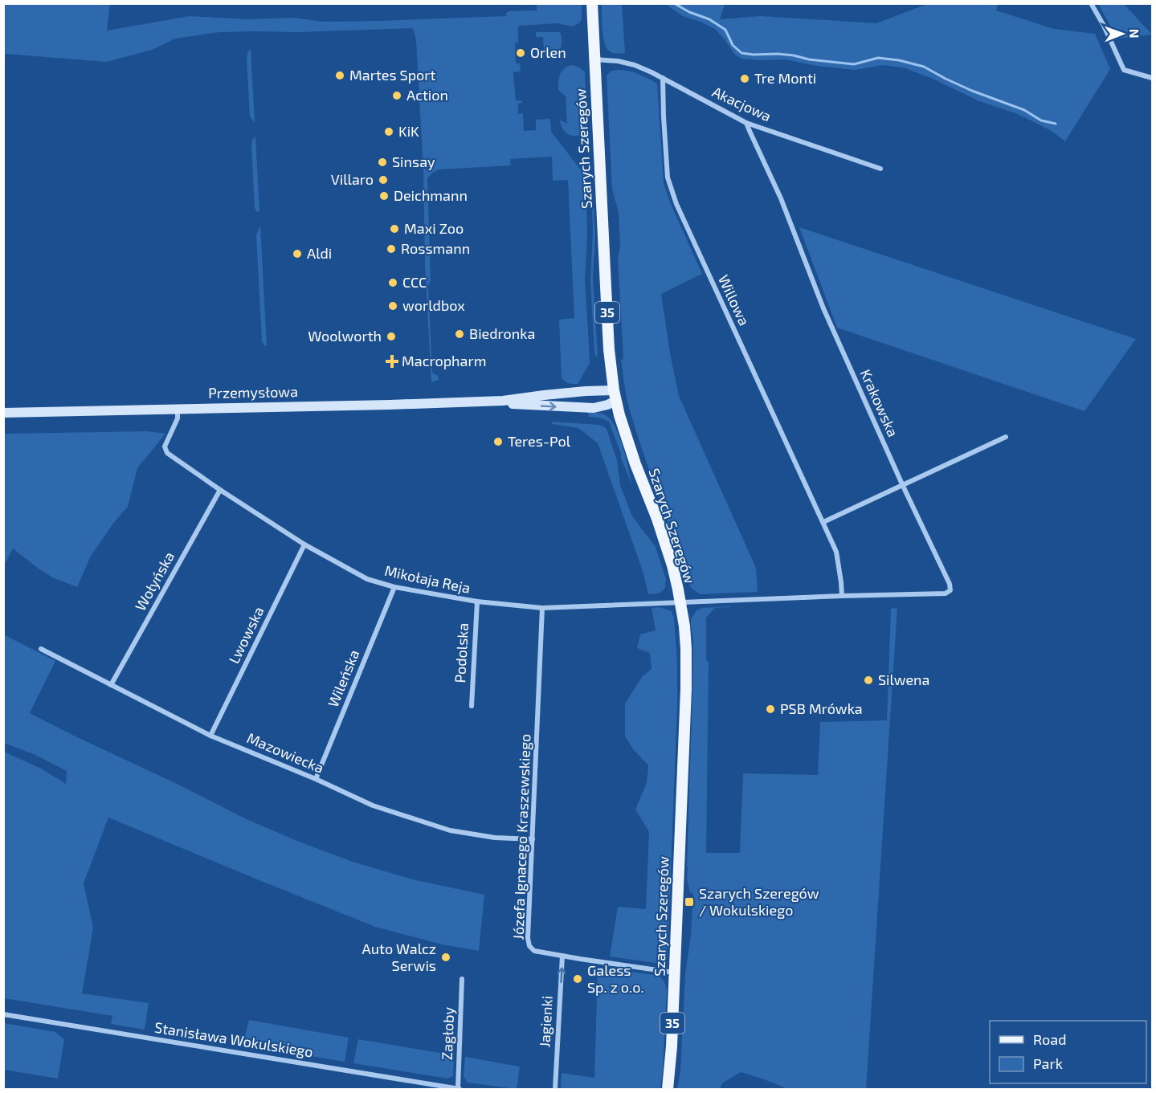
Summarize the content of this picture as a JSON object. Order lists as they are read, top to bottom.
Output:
{
  "streets": {
    "main road": ["Szarych Szeregów", "35", "Przemysłowa"],
    "street": [
      "Akacjowa",
      "Willowa",
      "Krakowska",
      "Mikołaja Reja",
      "Wołyńska",
      "Lwowska",
      "Podolska",
      "Wileńska",
      "Mazowiecka",
      "Józefa Ignacego Kraszewskiego",
      "Jagienki",
      "Zagłoby",
      "Stanisława Wokulskiego"
    ]
  },
  "crossings": [
    ["Akacjowa", "Szarych Szeregów"],
    ["Akacjowa", "Willowa"],
    ["Akacjowa", "Krakowska"],
    ["Szarych Szeregów", "Przemysłowa"],
    ["Szarych Szeregów", "Krakowska"],
    ["Szarych Szeregów", "Mikołaja Reja"],
    ["Szarych Szeregów", "Józefa Ignacego Kraszewskiego"],
    ["Willowa", "Krakowska"],
    ["Przemysłowa", "Mikołaja Reja"],
    ["Krakowska", "Mikołaja Reja"],
    ["Mikołaja Reja", "Wołyńska"],
    ["Mikołaja Reja", "Lwowska"],
    ["Mikołaja Reja", "Podolska"],
    ["Mikołaja Reja", "Wileńska"],
    ["Mikołaja Reja", "Józefa Ignacego Kraszewskiego"],
    ["Wołyńska", "Mazowiecka"],
    ["Lwowska", "Mazowiecka"],
    ["Wileńska", "Mazowiecka"],
    ["Mazowiecka", "Józefa Ignacego Kraszewskiego"],
    ["Józefa Ignacego Kraszewskiego", "Jagienki"],
    ["Zagłoby", "Stanisława Wokulskiego"]
  ],
  "one_way": ["Jagienki"],
  "places": {
    "other": [
      "Orlen",
      "Martes Sport",
      "Tre Monti",
      "Action",
      "KiK",
      "Sinsay",
      "Villaro",
      "Deichmann",
      "Maxi Zoo",
      "Rossmann",
      "Aldi",
      "CCC",
      "worldbox",
      "Biedronka",
      "Woolworth",
      "Teres-Pol",
      "Silwena",
      "PSB Mrówka",
      "Auto Walcz Serwis",
      "Galess Sp. z o.o."
    ],
    "health": ["Macropharm"],
    "transit": ["Szarych Szeregów / Wokulskiego"]
  },
  "legend": ["Road", "Park"],
  "north": "right"
}
